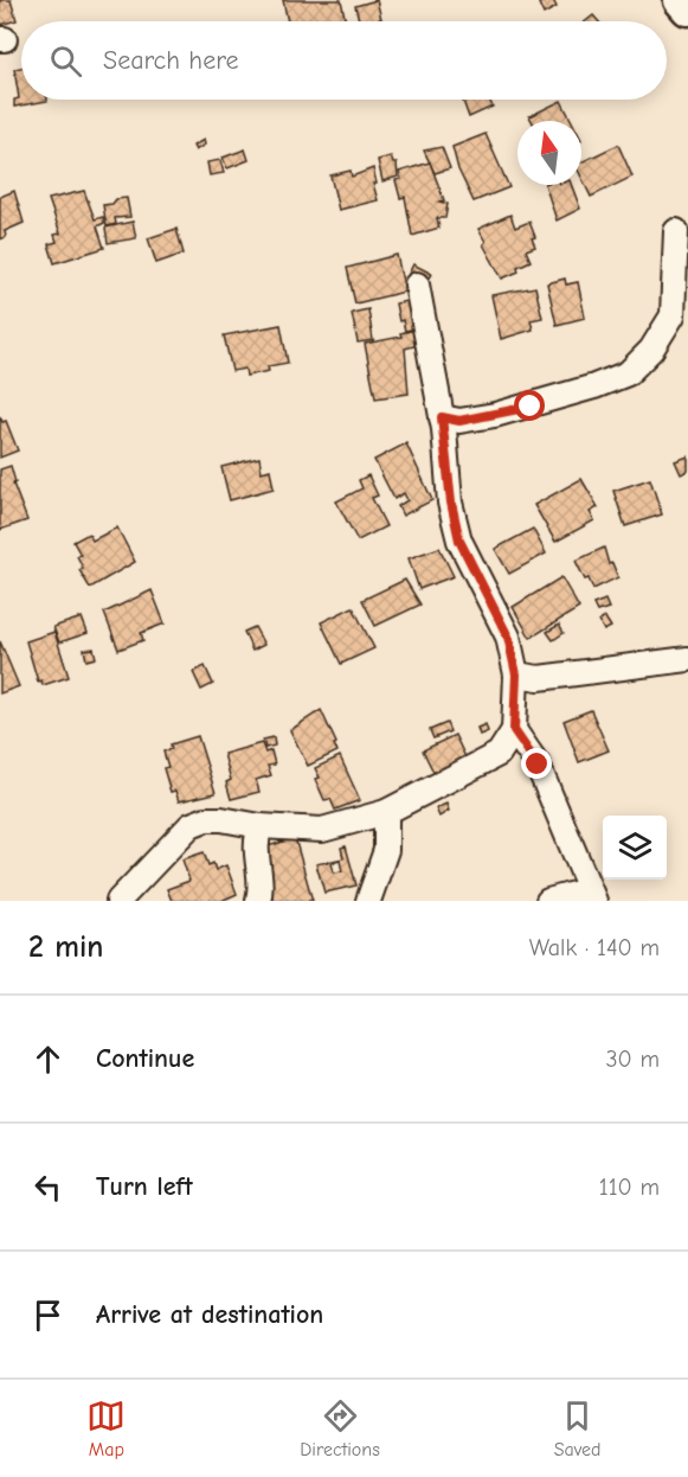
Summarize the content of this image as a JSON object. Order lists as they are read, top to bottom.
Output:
{
  "north": "top",
  "page": {
    "search": "Search here",
    "heading": ["2 min", "Walk · 140 m"],
    "list": [
      ["Continue", "30 m"],
      ["Turn left", "110 m"],
      "Arrive at destination"
    ],
    "nav": ["Map", "Directions", "Saved"]
  }
}
